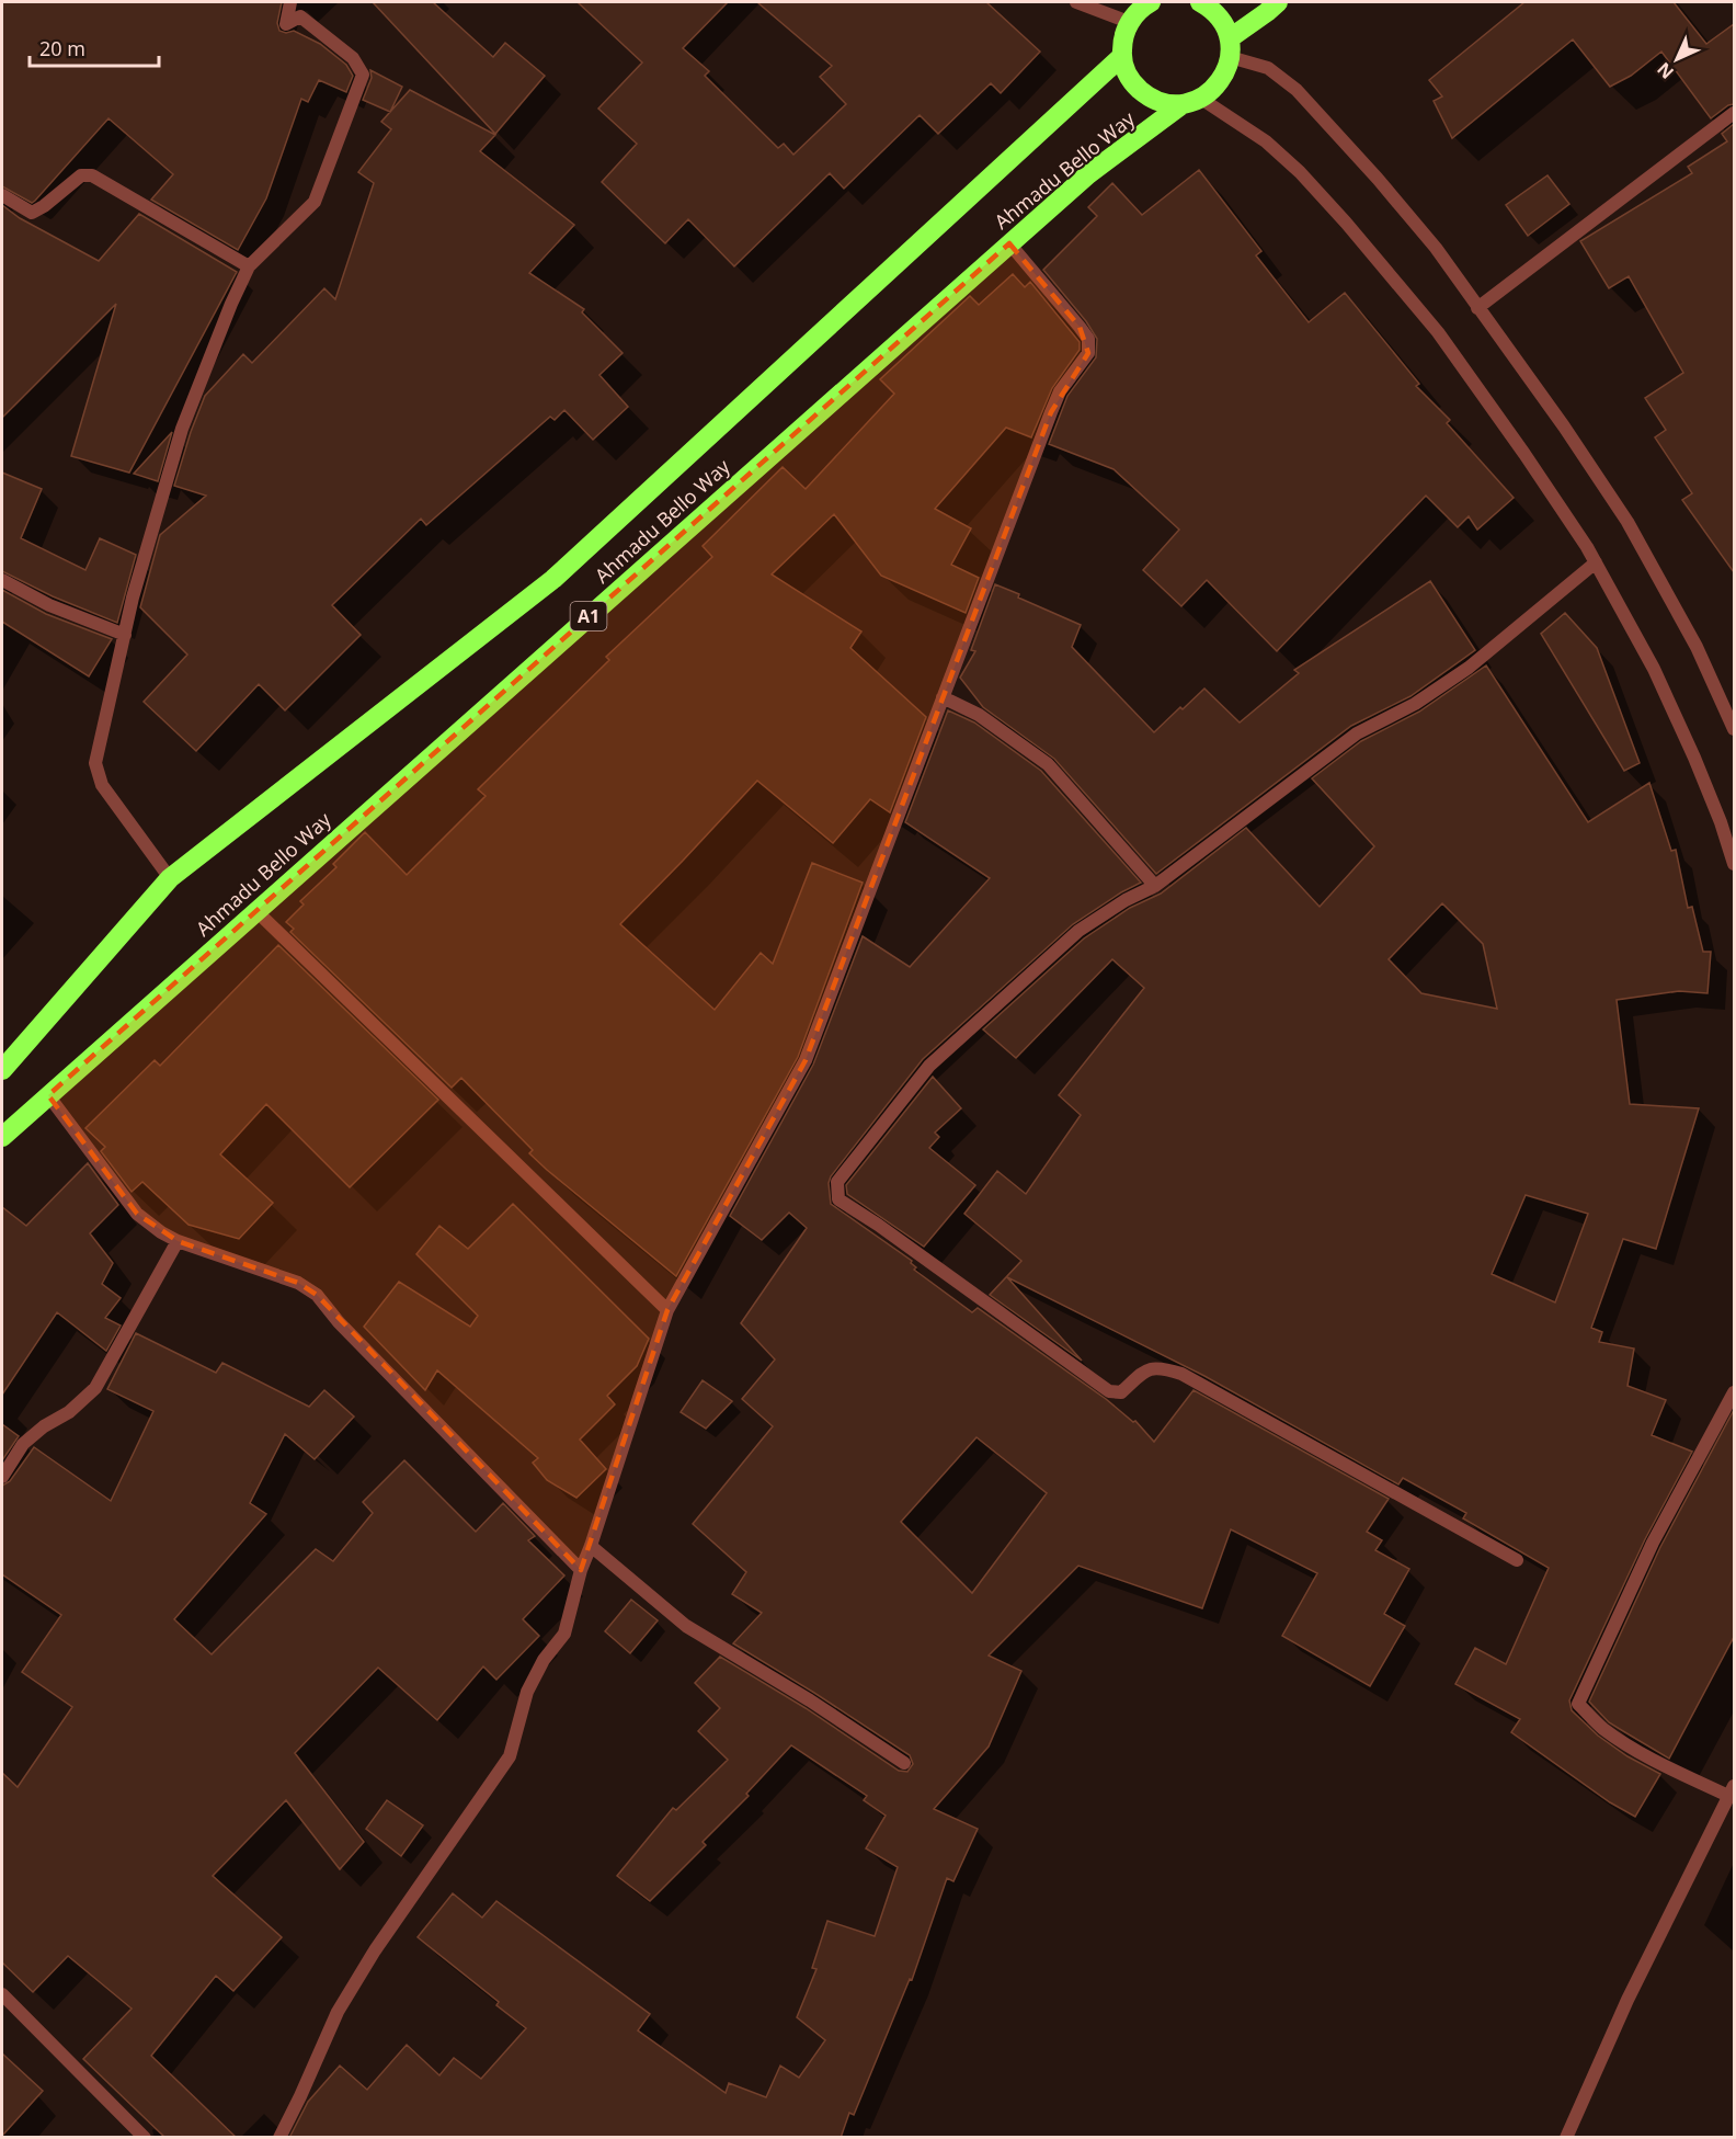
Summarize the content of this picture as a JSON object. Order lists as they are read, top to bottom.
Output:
{
  "streets": {
    "highway": ["Ahmadu Bello Way", "A1"]
  },
  "scale_bar": "20 m",
  "north": "bottom left"
}
